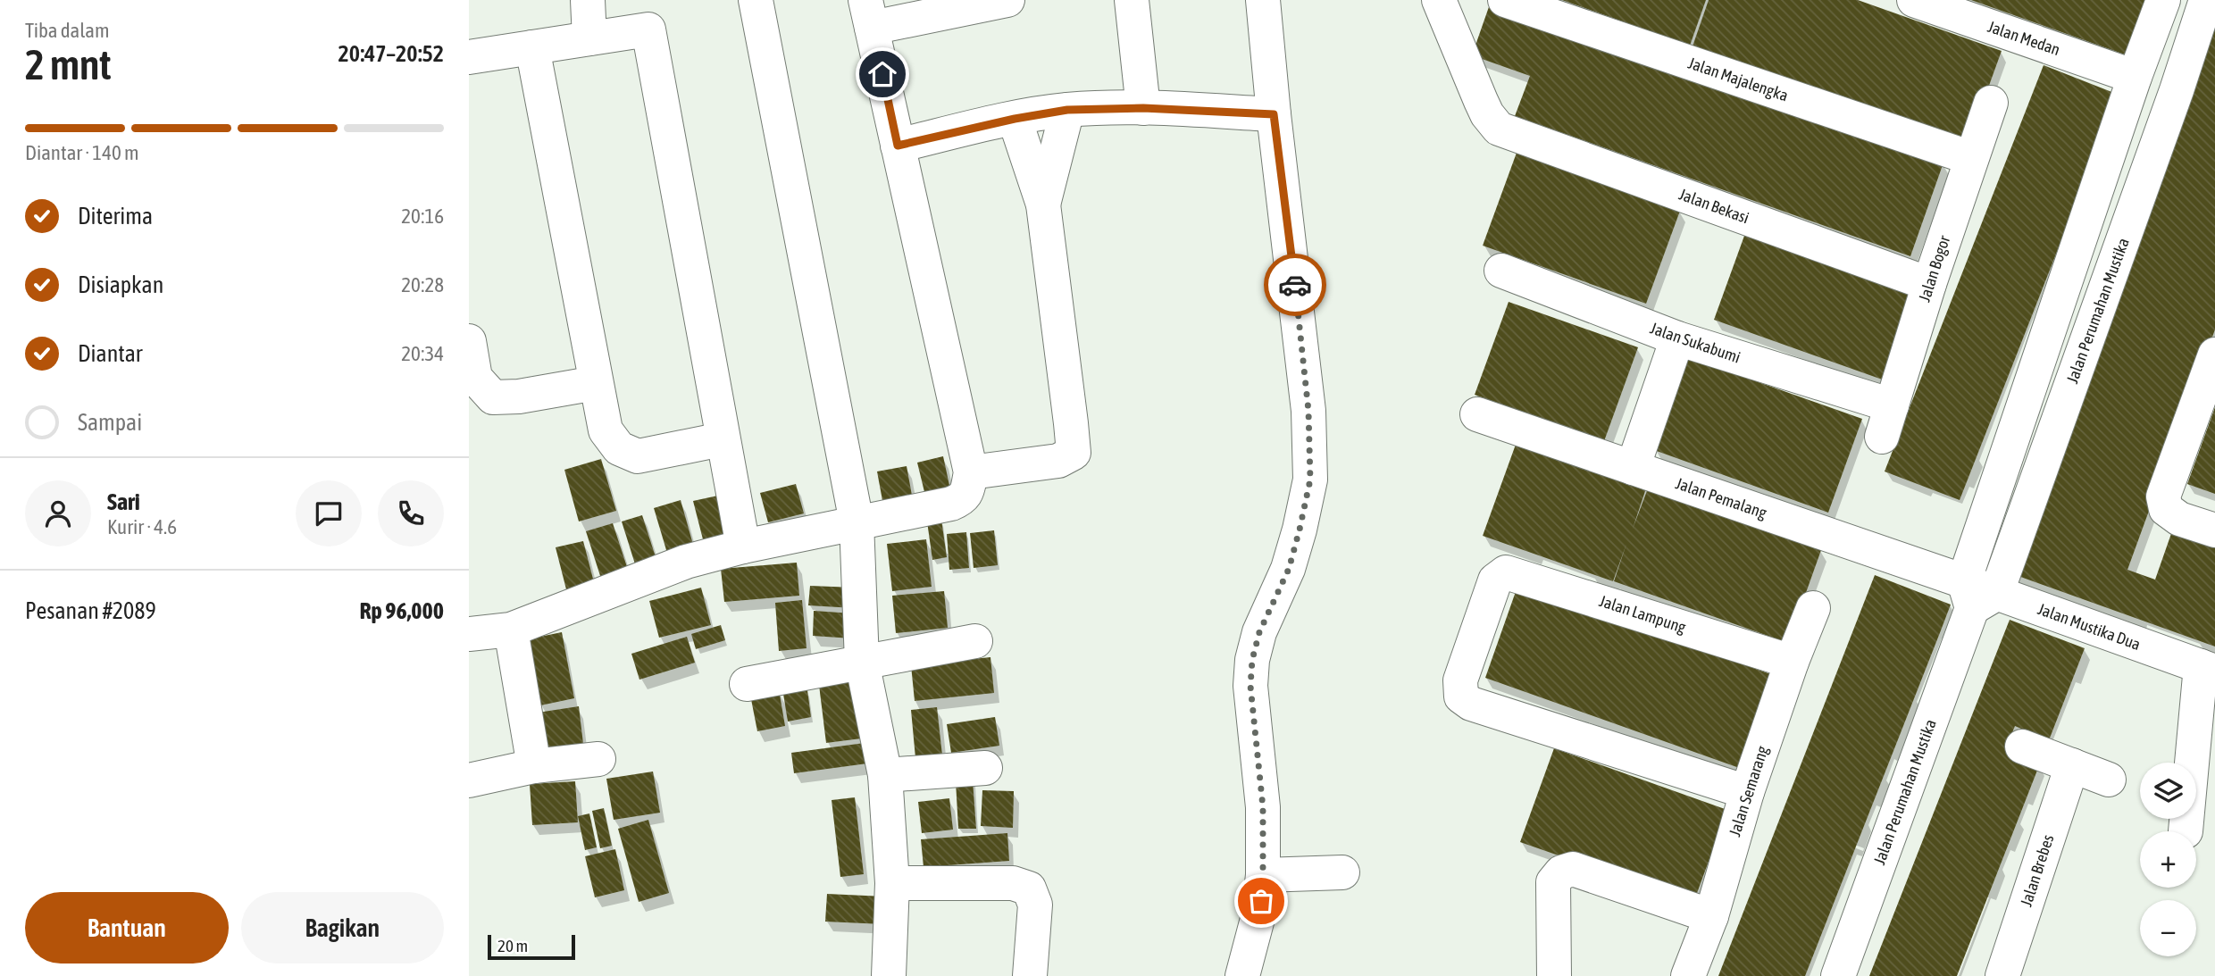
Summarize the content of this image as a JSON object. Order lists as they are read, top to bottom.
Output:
{
  "streets": {
    "street": [
      "Jalan Medan",
      "Jalan Majalengka",
      "Jalan Bekasi",
      "Jalan Bogor",
      "Jalan Perumahan Mustika",
      "Jalan Sukabumi",
      "Jalan Pemalang",
      "Jalan Lampung",
      "Jalan Mustika Dua",
      "Jalan Semarang",
      "Jalan Brebes"
    ]
  },
  "crossings": [
    ["Jalan Medan", "Jalan Perumahan Mustika"],
    ["Jalan Majalengka", "Jalan Bogor"],
    ["Jalan Bekasi", "Jalan Bogor"],
    ["Jalan Bogor", "Jalan Sukabumi"],
    ["Jalan Perumahan Mustika", "Jalan Pemalang"],
    ["Jalan Perumahan Mustika", "Jalan Mustika Dua"],
    ["Jalan Pemalang", "Jalan Mustika Dua"],
    ["Jalan Lampung", "Jalan Semarang"]
  ],
  "scale_bar": "20 m",
  "page": {
    "heading": ["2 mnt", "Tiba dalam", "20:47–20:52"],
    "panel": [
      "Sari",
      "Kurir · 4.6",
      "Pesanan #2089",
      "Rp 96,000"
    ],
    "bar": "Diantar · 140 m",
    "list": [
      ["Diterima", "20:16"],
      ["Disiapkan", "20:28"],
      ["Diantar", "20:34"],
      "Sampai"
    ],
    "map_buttons": ["+", "−"],
    "buttons": ["Bantuan", "Bagikan"],
    "scale": "20 m"
  }
}
